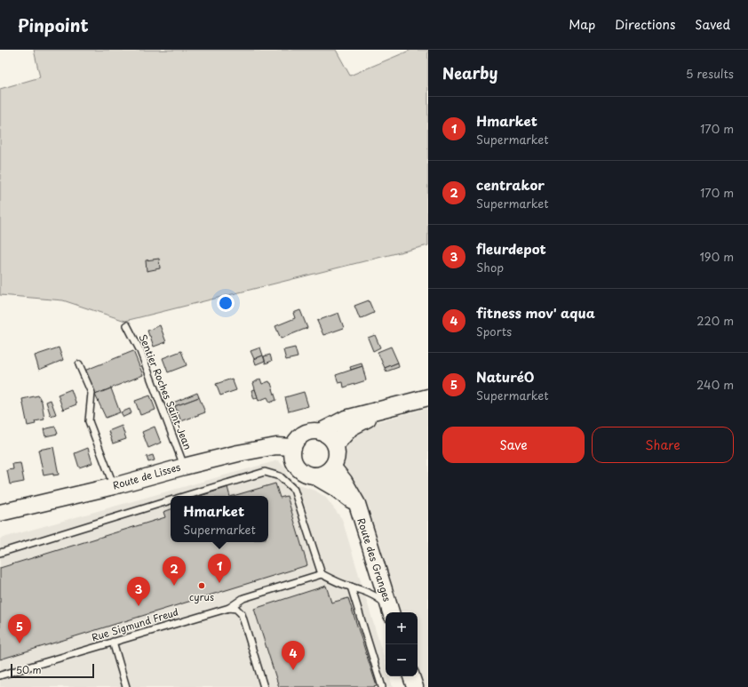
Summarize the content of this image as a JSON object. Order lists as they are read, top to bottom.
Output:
{
  "streets": {
    "street": ["Route de Lisses", "Route des Granges"],
    "lane": ["Sentier Roches Saint-Jean", "Rue Sigmund Freud"]
  },
  "crossings": [
    ["Sentier Roches Saint-Jean", "Route de Lisses"],
    ["Route de Lisses", "Route des Granges"]
  ],
  "places": ["cyrus"],
  "scale_bar": "50 m",
  "page": {
    "header": "Pinpoint",
    "nav": ["Map", "Directions", "Saved"],
    "heading": ["Nearby", "5 results"],
    "list": [
      {
        "mark": "1",
        "name": "Hmarket",
        "note": "Supermarket",
        "value": "170 m"
      },
      {
        "mark": "2",
        "name": "centrakor",
        "note": "Supermarket",
        "value": "170 m"
      },
      {
        "mark": "3",
        "name": "fleurdepot",
        "note": "Shop",
        "value": "190 m"
      },
      {
        "mark": "4",
        "name": "fitness mov' aqua",
        "note": "Sports",
        "value": "220 m"
      },
      {
        "mark": "5",
        "name": "NaturéO",
        "note": "Supermarket",
        "value": "240 m"
      }
    ],
    "buttons": ["Save", "Share"],
    "popup": ["Hmarket", "Supermarket"],
    "pins": [
      "1",
      "2",
      "3",
      "5",
      "4"
    ],
    "map_buttons": ["+", "−"],
    "scale": "50 m"
  }
}
